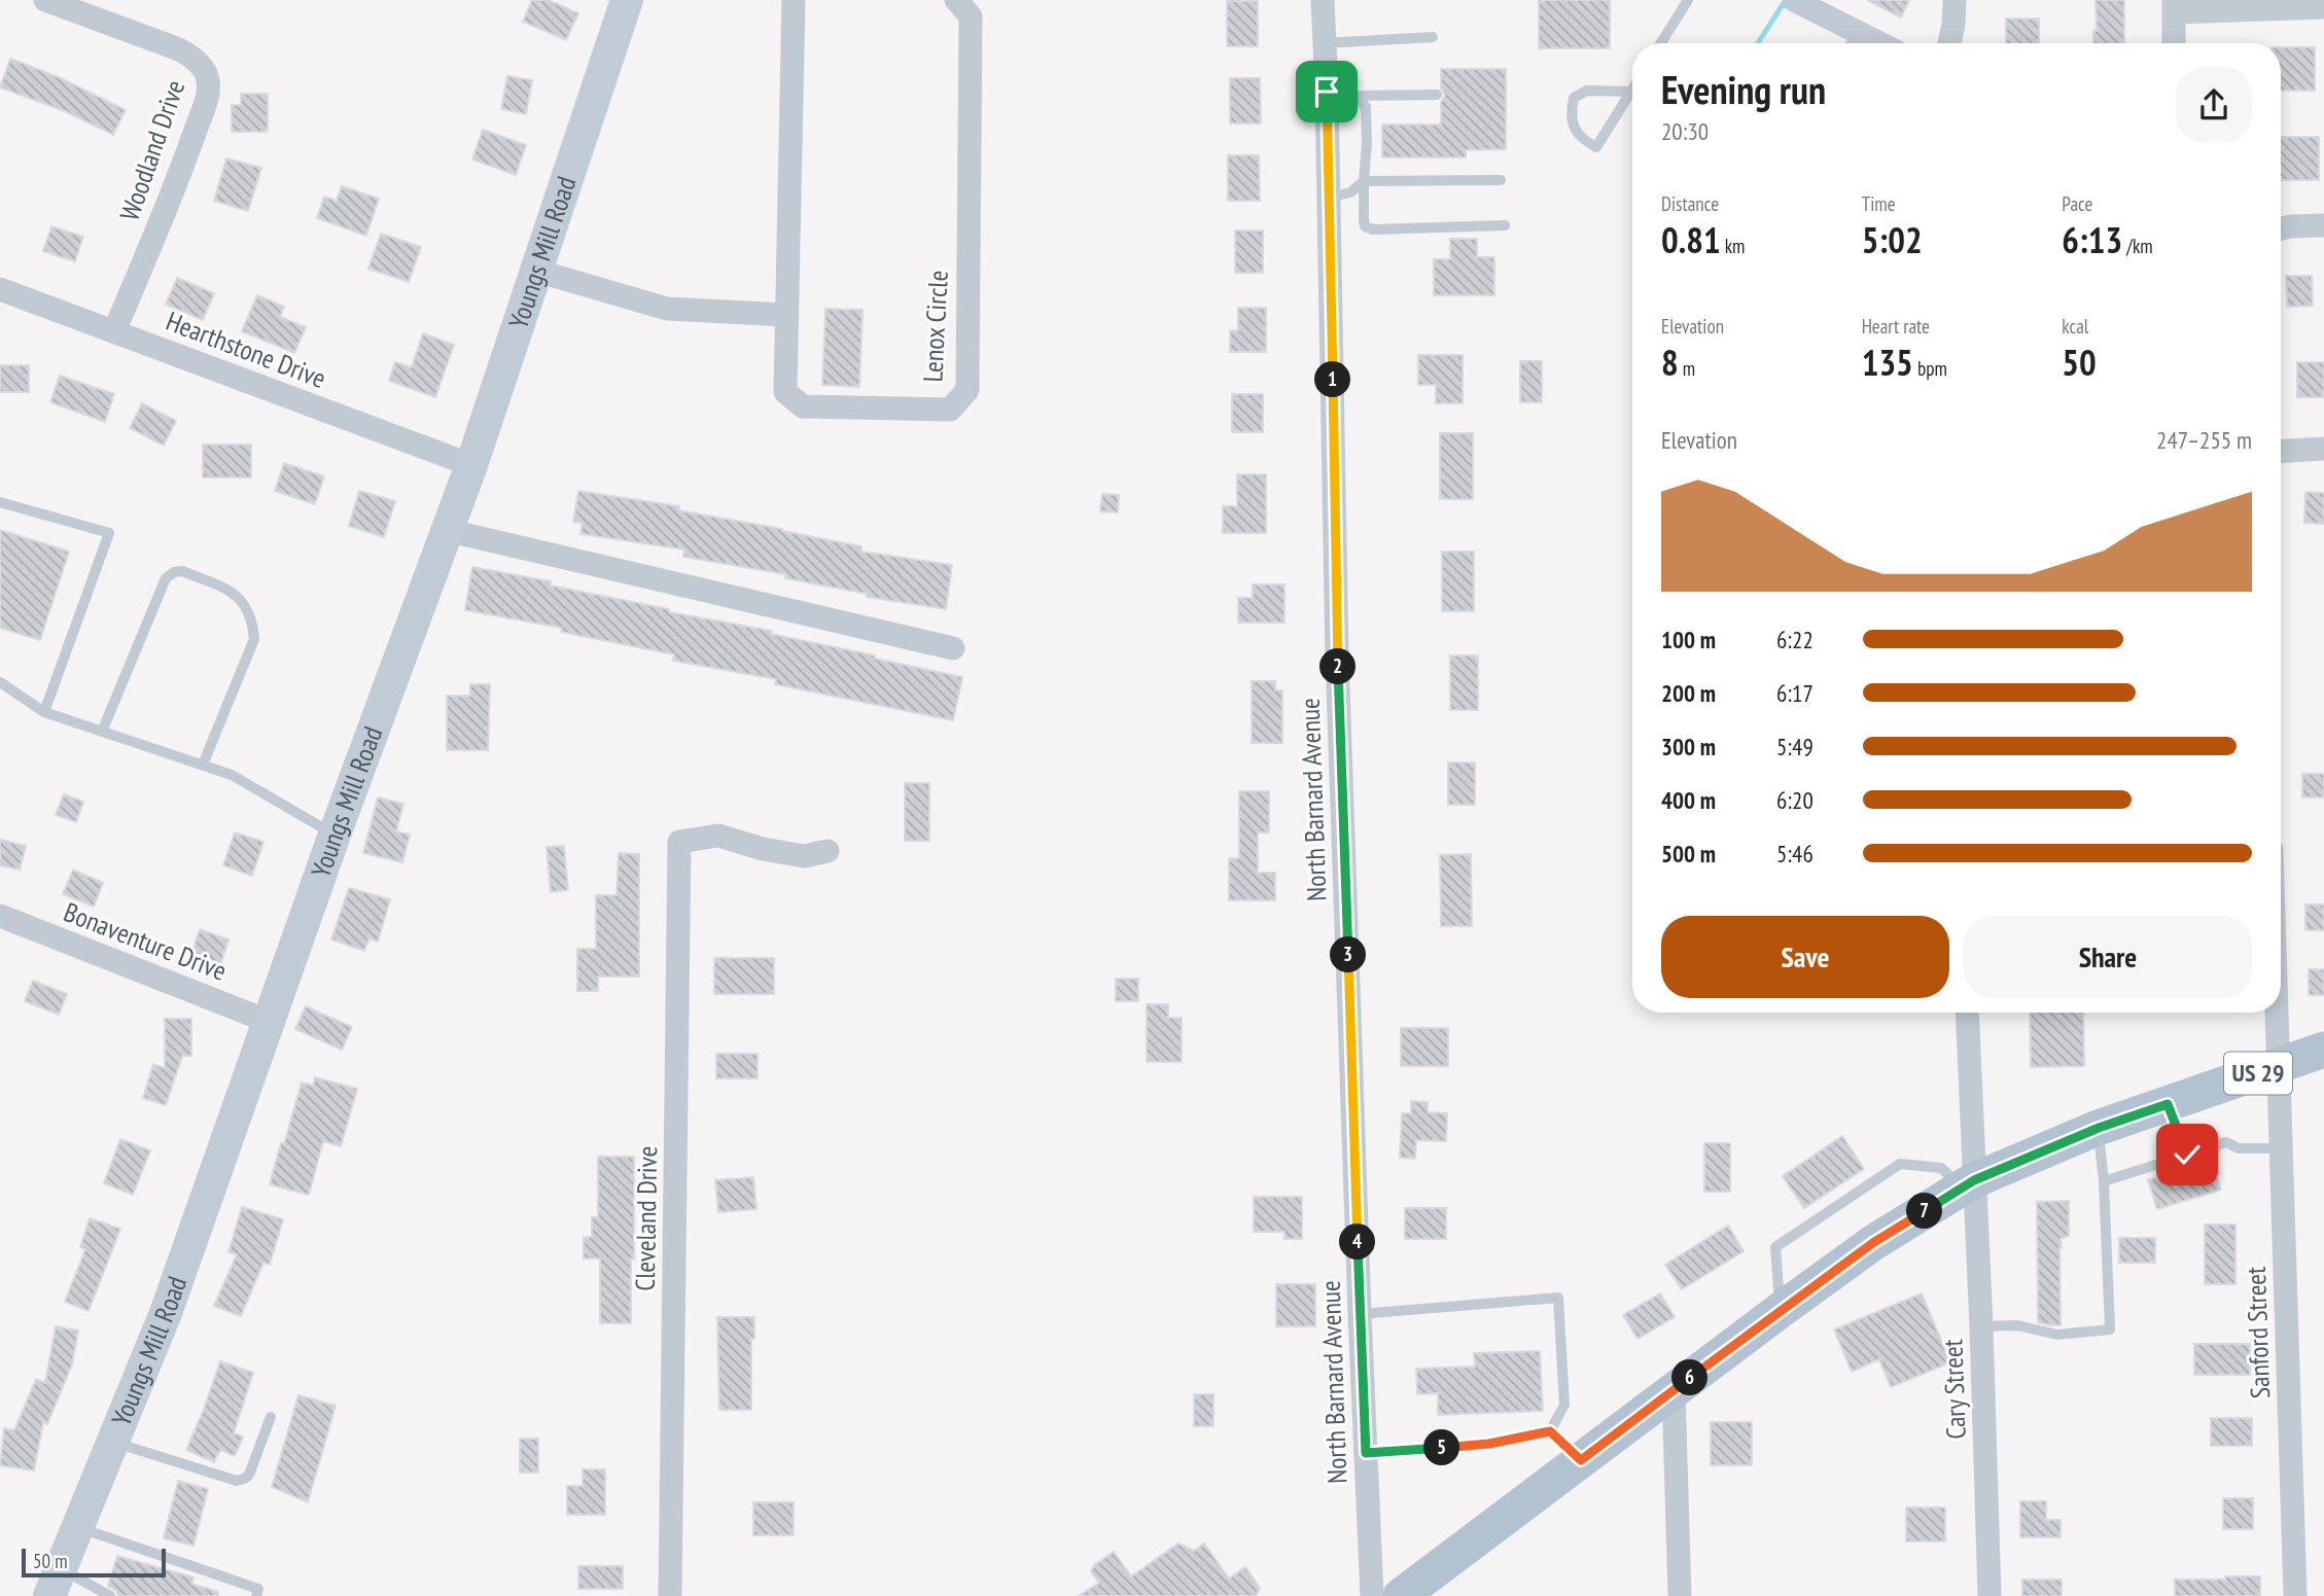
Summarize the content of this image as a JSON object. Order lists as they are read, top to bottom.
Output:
{
  "streets": {
    "main road": ["US 29"],
    "street": [
      "Woodland Drive",
      "Youngs Mill Road",
      "Lenox Circle",
      "Hearthstone Drive",
      "North Barnard Avenue",
      "Bonaventure Drive",
      "Cleveland Drive",
      "Sanford Street",
      "Cary Street"
    ]
  },
  "crossings": [
    ["Woodland Drive", "Hearthstone Drive"],
    ["Youngs Mill Road", "Hearthstone Drive"],
    ["Youngs Mill Road", "Bonaventure Drive"],
    ["US 29", "Sanford Street"],
    ["US 29", "Cary Street"]
  ],
  "scale_bar": "50 m",
  "page": {
    "heading": ["Evening run", "20:30"],
    "stats": [
      ["Distance", "0.81 km"],
      ["Time", "5:02"],
      ["Pace", "6:13 /km"],
      ["Elevation", "8 m"],
      ["Heart rate", "135 bpm"],
      ["kcal", "50"]
    ],
    "pins": [
      "1",
      "2",
      "3",
      "7",
      "4",
      "6",
      "5"
    ],
    "chart": ["Elevation", "247–255 m"],
    "list": [
      {
        "name": "100 m",
        "note": "6:22"
      },
      {
        "name": "200 m",
        "note": "6:17"
      },
      {
        "name": "300 m",
        "note": "5:49"
      },
      {
        "name": "400 m",
        "note": "6:20"
      },
      {
        "name": "500 m",
        "note": "5:46"
      }
    ],
    "buttons": ["Save", "Share"],
    "scale": "50 m"
  }
}
